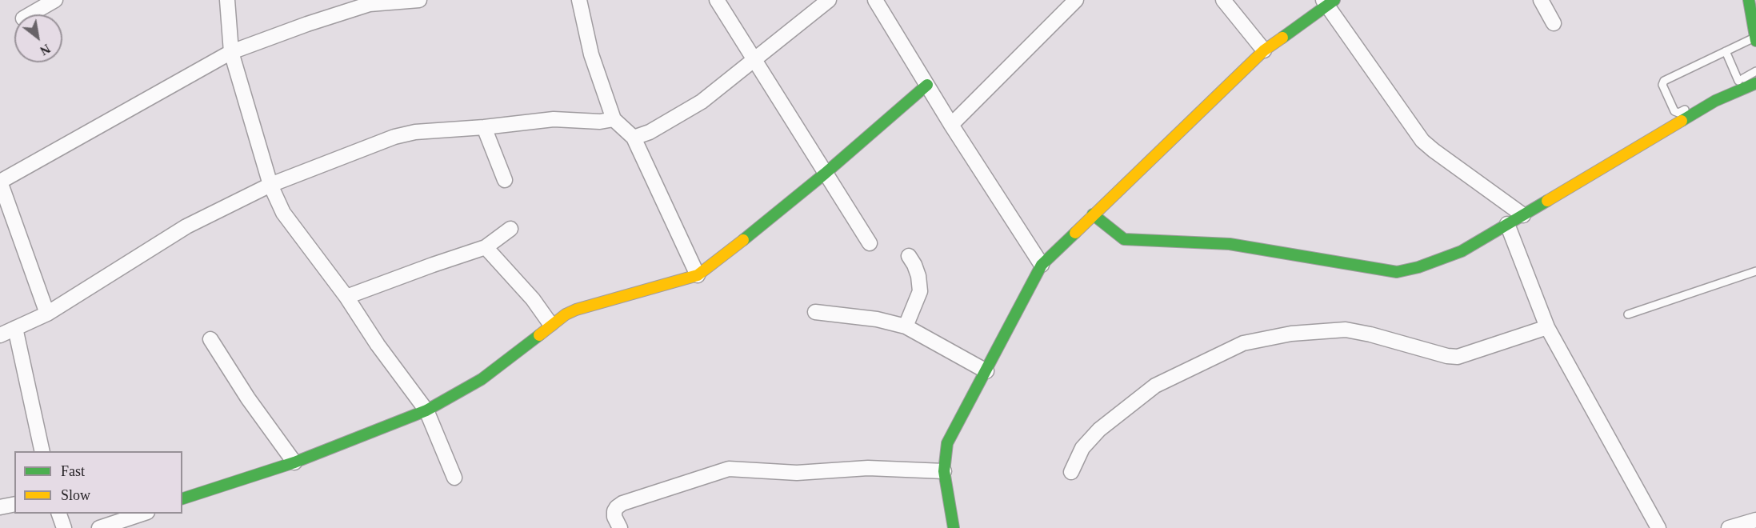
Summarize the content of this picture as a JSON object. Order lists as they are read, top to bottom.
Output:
{
  "legend": ["Fast", "Slow"],
  "north": "bottom right"
}
